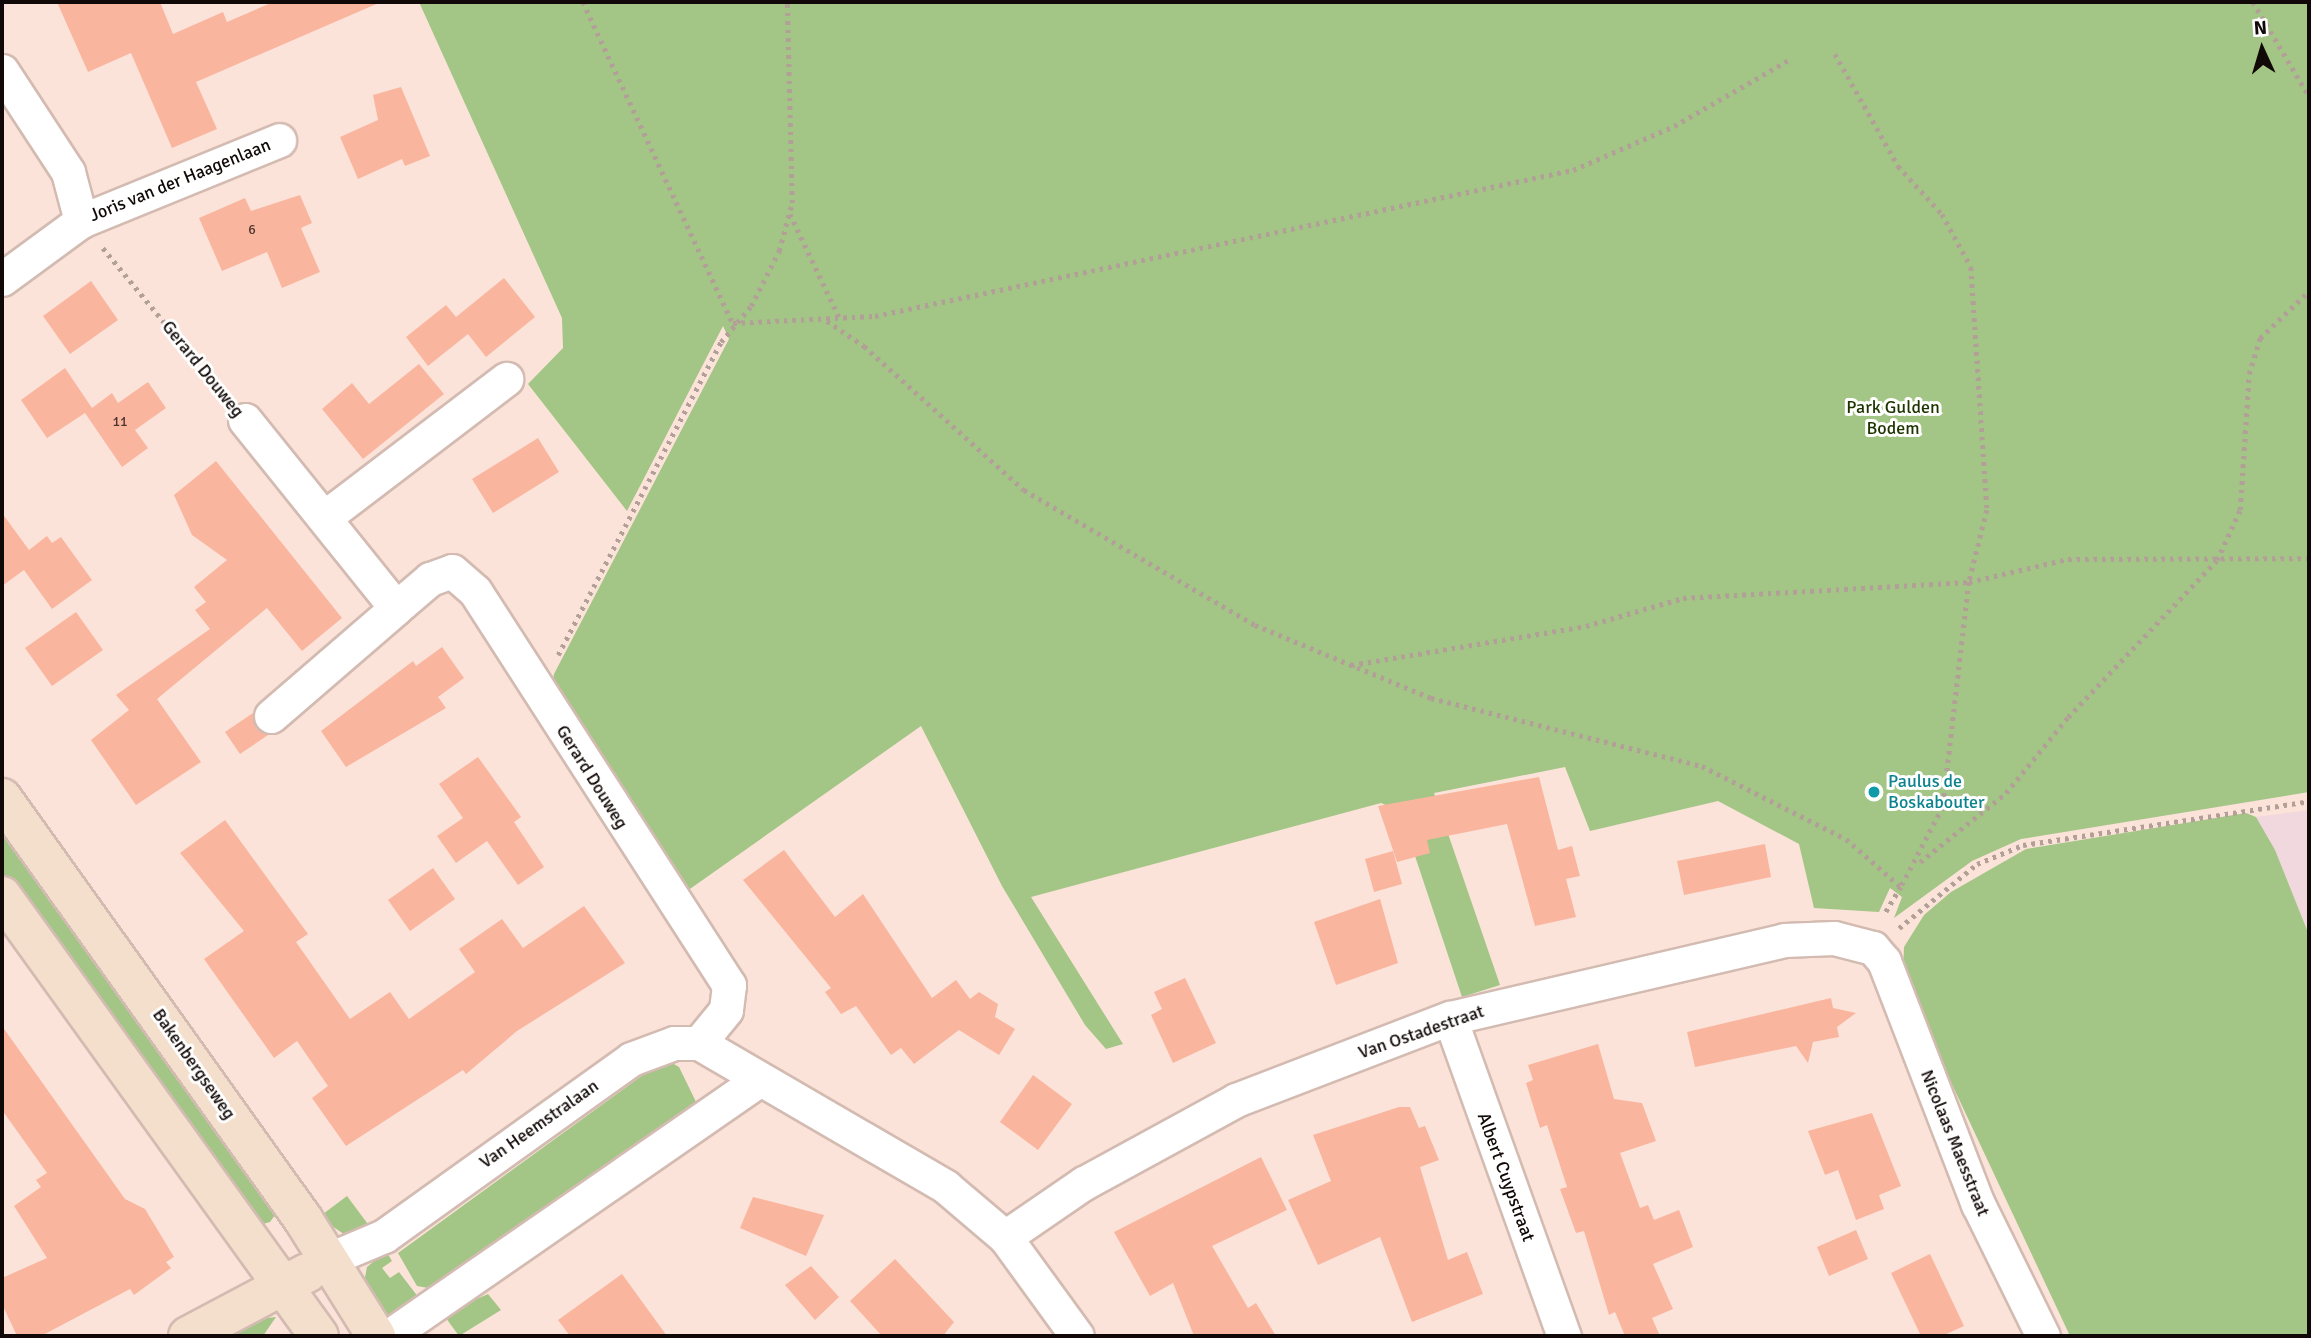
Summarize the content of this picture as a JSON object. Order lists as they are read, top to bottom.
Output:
{
  "streets": {
    "street": [
      "Joris van der Haagenlaan",
      "Gerard Douweg",
      "Van Ostadestraat",
      "Bakenbergseweg",
      "Van Heemstralaan",
      "Nicolaas Maesstraat",
      "Albert Cuypstraat"
    ]
  },
  "crossings": [
    ["Joris van der Haagenlaan", "Gerard Douweg"],
    ["Gerard Douweg", "Van Heemstralaan"],
    ["Van Ostadestraat", "Nicolaas Maesstraat"],
    ["Van Ostadestraat", "Albert Cuypstraat"],
    ["Bakenbergseweg", "Van Heemstralaan"]
  ],
  "parks": ["Park Gulden Bodem"],
  "places": ["Paulus de Boskabouter"],
  "house_numbers": ["6", "11"],
  "north": "top"
}
